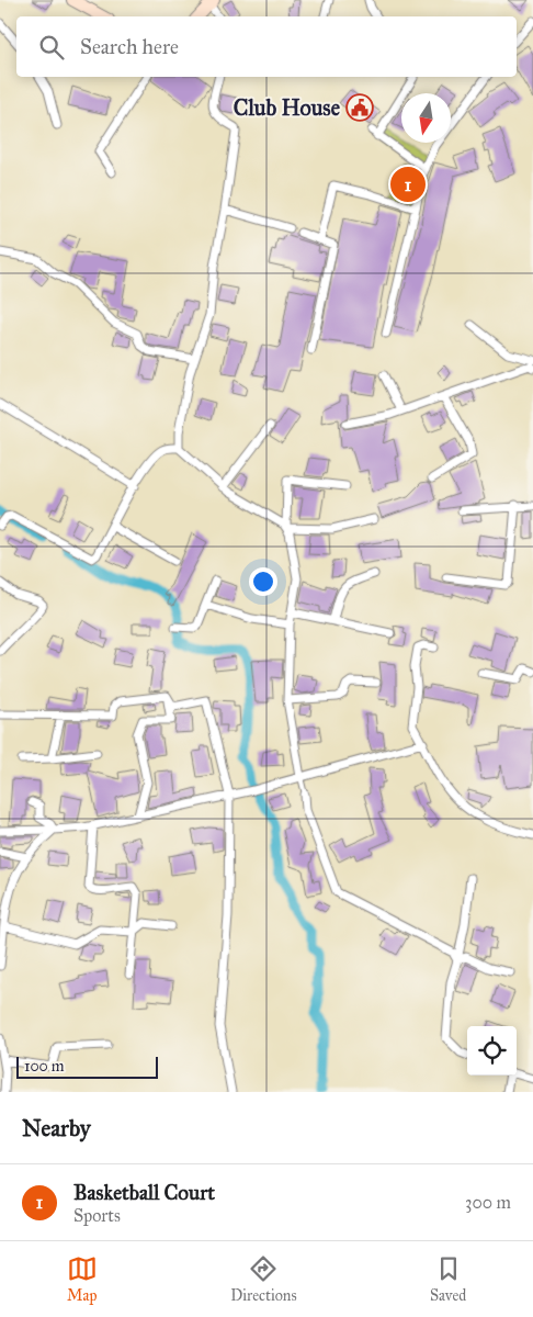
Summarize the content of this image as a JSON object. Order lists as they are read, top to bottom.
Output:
{
  "places": {
    "public building": ["Club House"]
  },
  "scale_bar": "100 m",
  "north": "bottom",
  "page": {
    "search": "Search here",
    "pins": "1",
    "scale": "100 m",
    "heading": "Nearby",
    "list": [
      {
        "mark": "1",
        "name": "Basketball Court",
        "note": "Sports",
        "value": "300 m"
      }
    ],
    "nav": ["Map", "Directions", "Saved"]
  }
}
